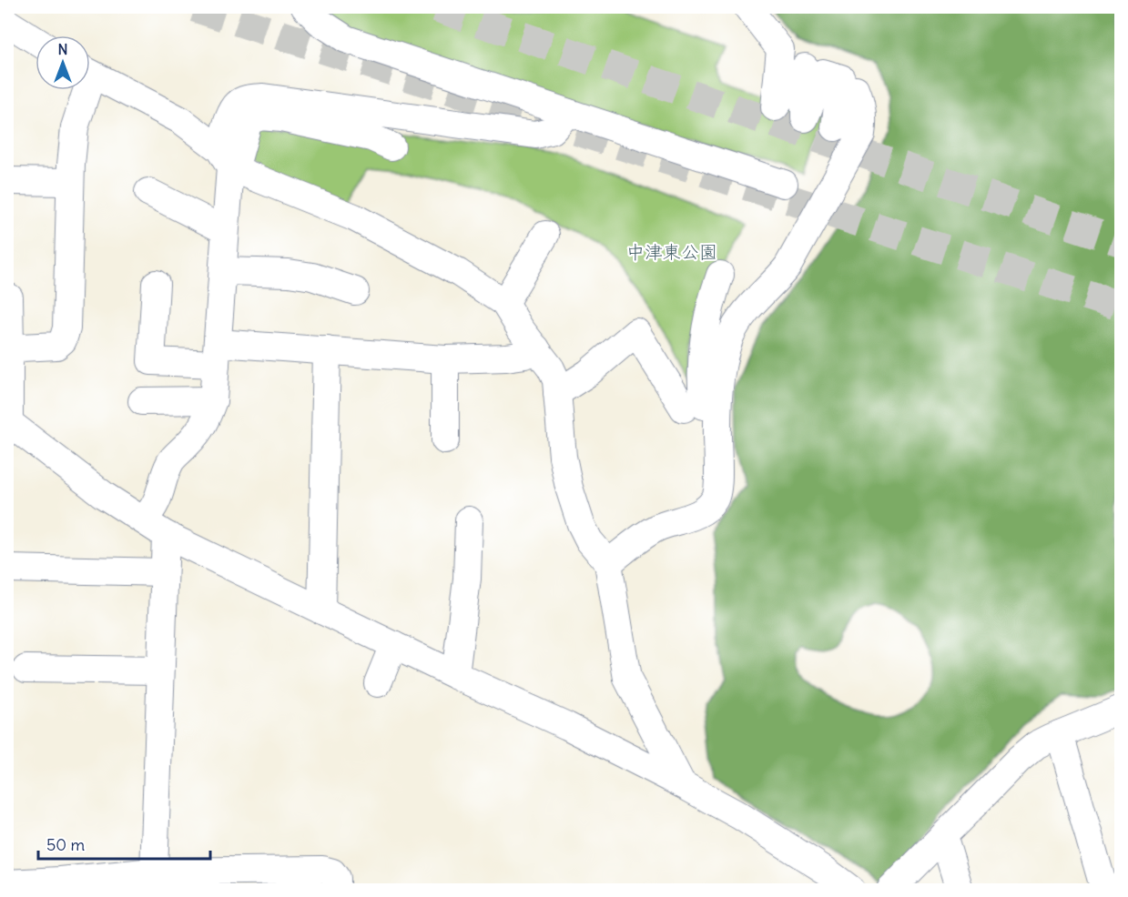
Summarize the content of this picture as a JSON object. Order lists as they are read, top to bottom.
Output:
{
  "parks": ["中津東公園"],
  "scale_bar": "50 m",
  "north": "top"
}
